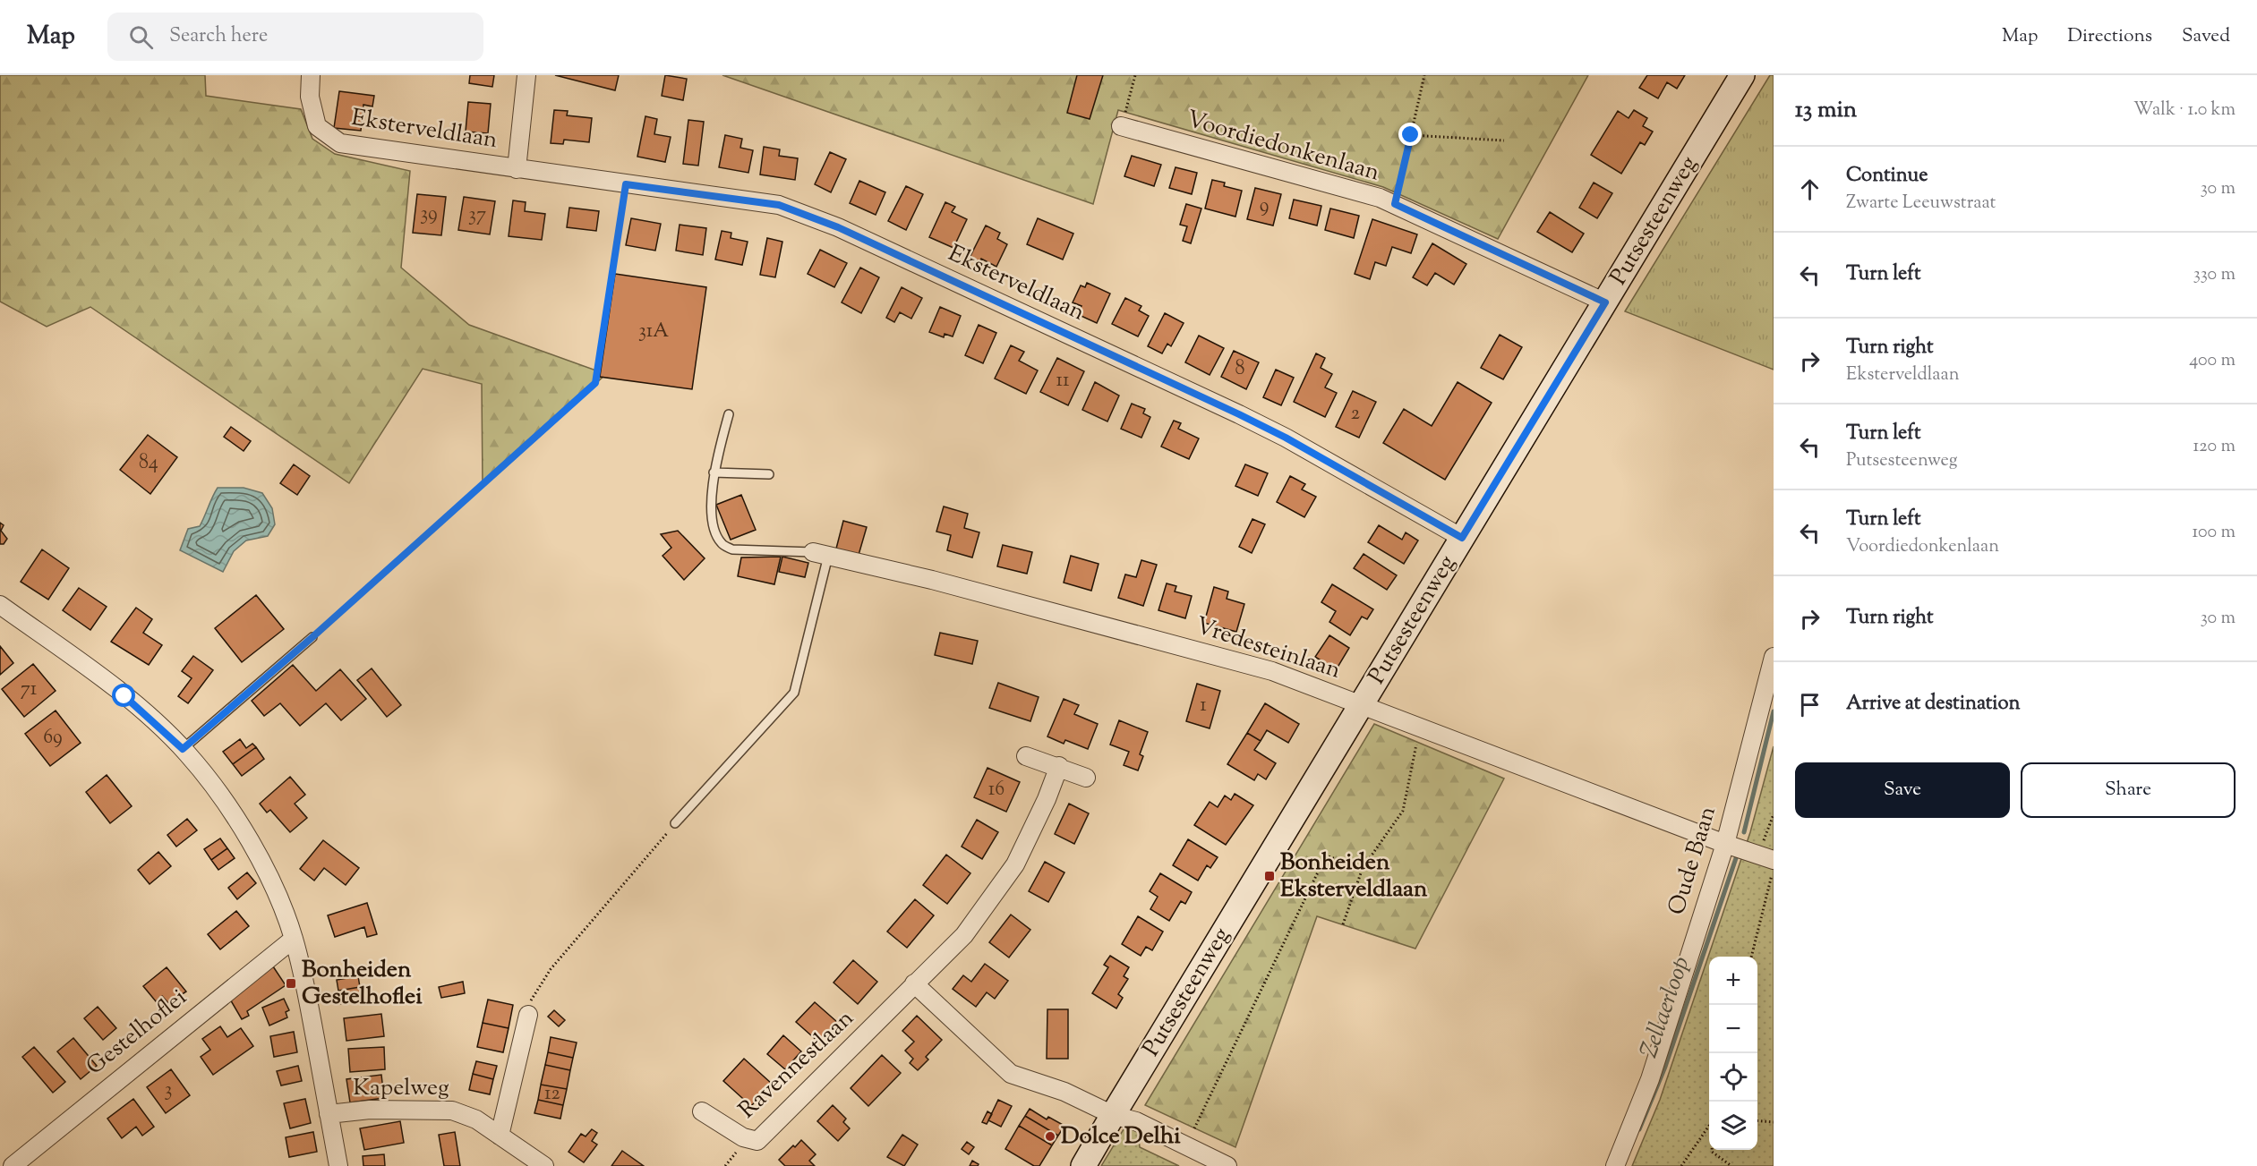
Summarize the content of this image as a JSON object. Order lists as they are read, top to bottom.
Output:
{
  "streets": {
    "main road": ["Putsesteenweg"],
    "street": [
      "Eksterveldlaan",
      "Voordiedonkenlaan",
      "Vredesteinlaan",
      "Oude Baan",
      "Gestelhoflei",
      "Ravennestlaan",
      "Kapelweg"
    ]
  },
  "crossings": [
    ["Eksterveldlaan", "Putsesteenweg"],
    ["Voordiedonkenlaan", "Putsesteenweg"],
    ["Putsesteenweg", "Vredesteinlaan"],
    ["Vredesteinlaan", "Oude Baan"]
  ],
  "water": ["Zellaerloop"],
  "places": {
    "transit": ["Bonheiden Eksterveldlaan", "Bonheiden Gestelhoflei"],
    "other": ["Dolce Delhi"]
  },
  "house_numbers": [
    "9",
    "39",
    "37",
    "31A",
    "8",
    "11",
    "2",
    "84",
    "71",
    "1",
    "69",
    "16",
    "3",
    "12"
  ],
  "page": {
    "header": "Map",
    "search": "Search here",
    "nav": ["Map", "Directions", "Saved"],
    "heading": ["13 min", "Walk · 1.0 km"],
    "list": [
      ["Continue", "Zwarte Leeuwstraat", "30 m"],
      ["Turn left", "330 m"],
      ["Turn right", "Eksterveldlaan", "400 m"],
      ["Turn left", "Putsesteenweg", "120 m"],
      ["Turn left", "Voordiedonkenlaan", "100 m"],
      ["Turn right", "30 m"],
      "Arrive at destination"
    ],
    "buttons": ["Save", "Share"],
    "map_buttons": ["+", "−"]
  }
}
